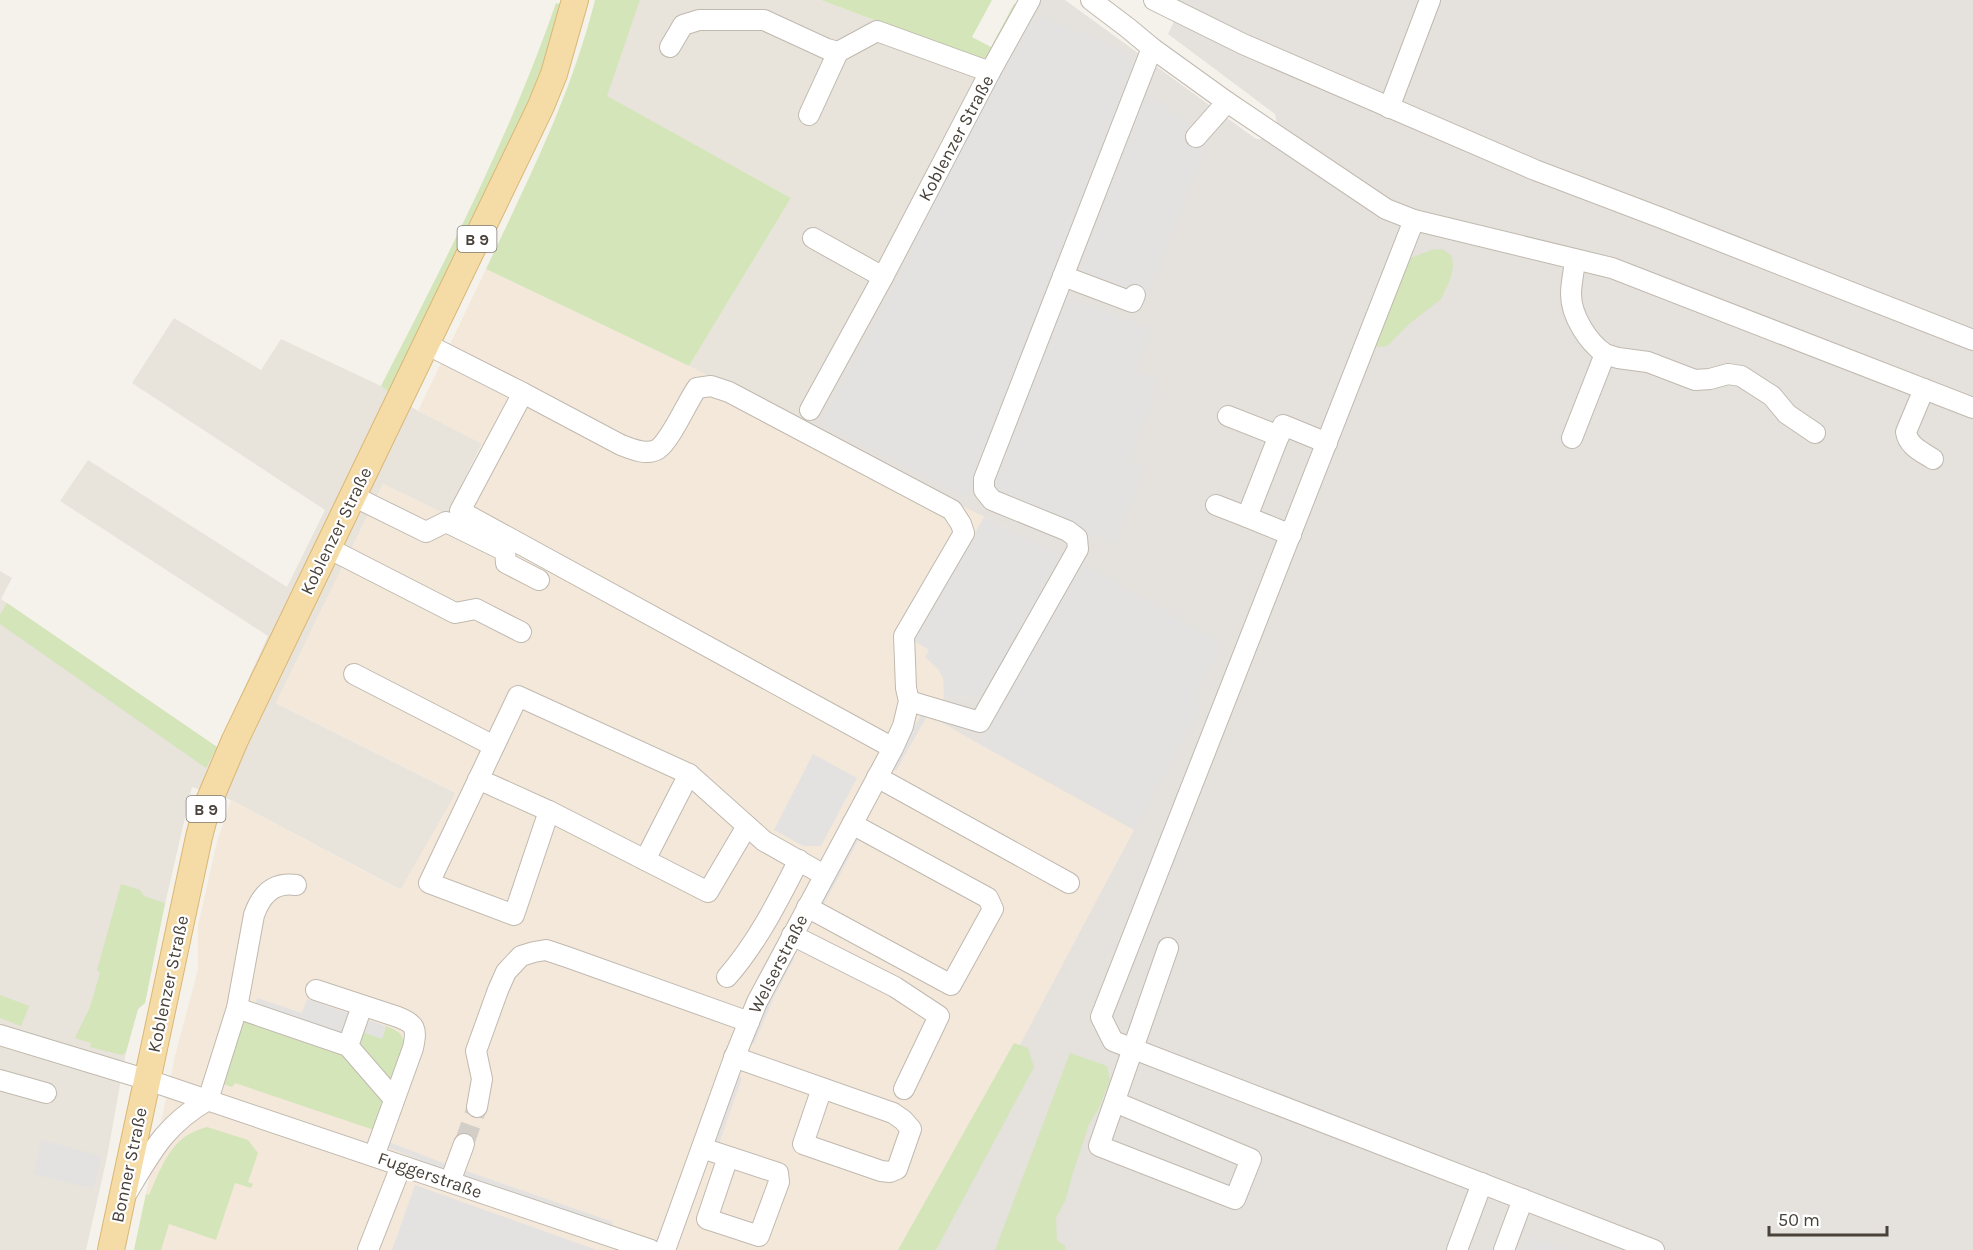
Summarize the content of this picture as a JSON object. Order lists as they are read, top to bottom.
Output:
{
  "streets": {
    "main road": ["Koblenzer Straße", "B 9", "Bonner Straße"],
    "street": ["Welserstraße", "Fuggerstraße"]
  },
  "crossings": [
    ["Koblenzer Straße", "Bonner Straße"],
    ["Koblenzer Straße", "Fuggerstraße"],
    ["Bonner Straße", "Fuggerstraße"]
  ],
  "scale_bar": "50 m"
}
